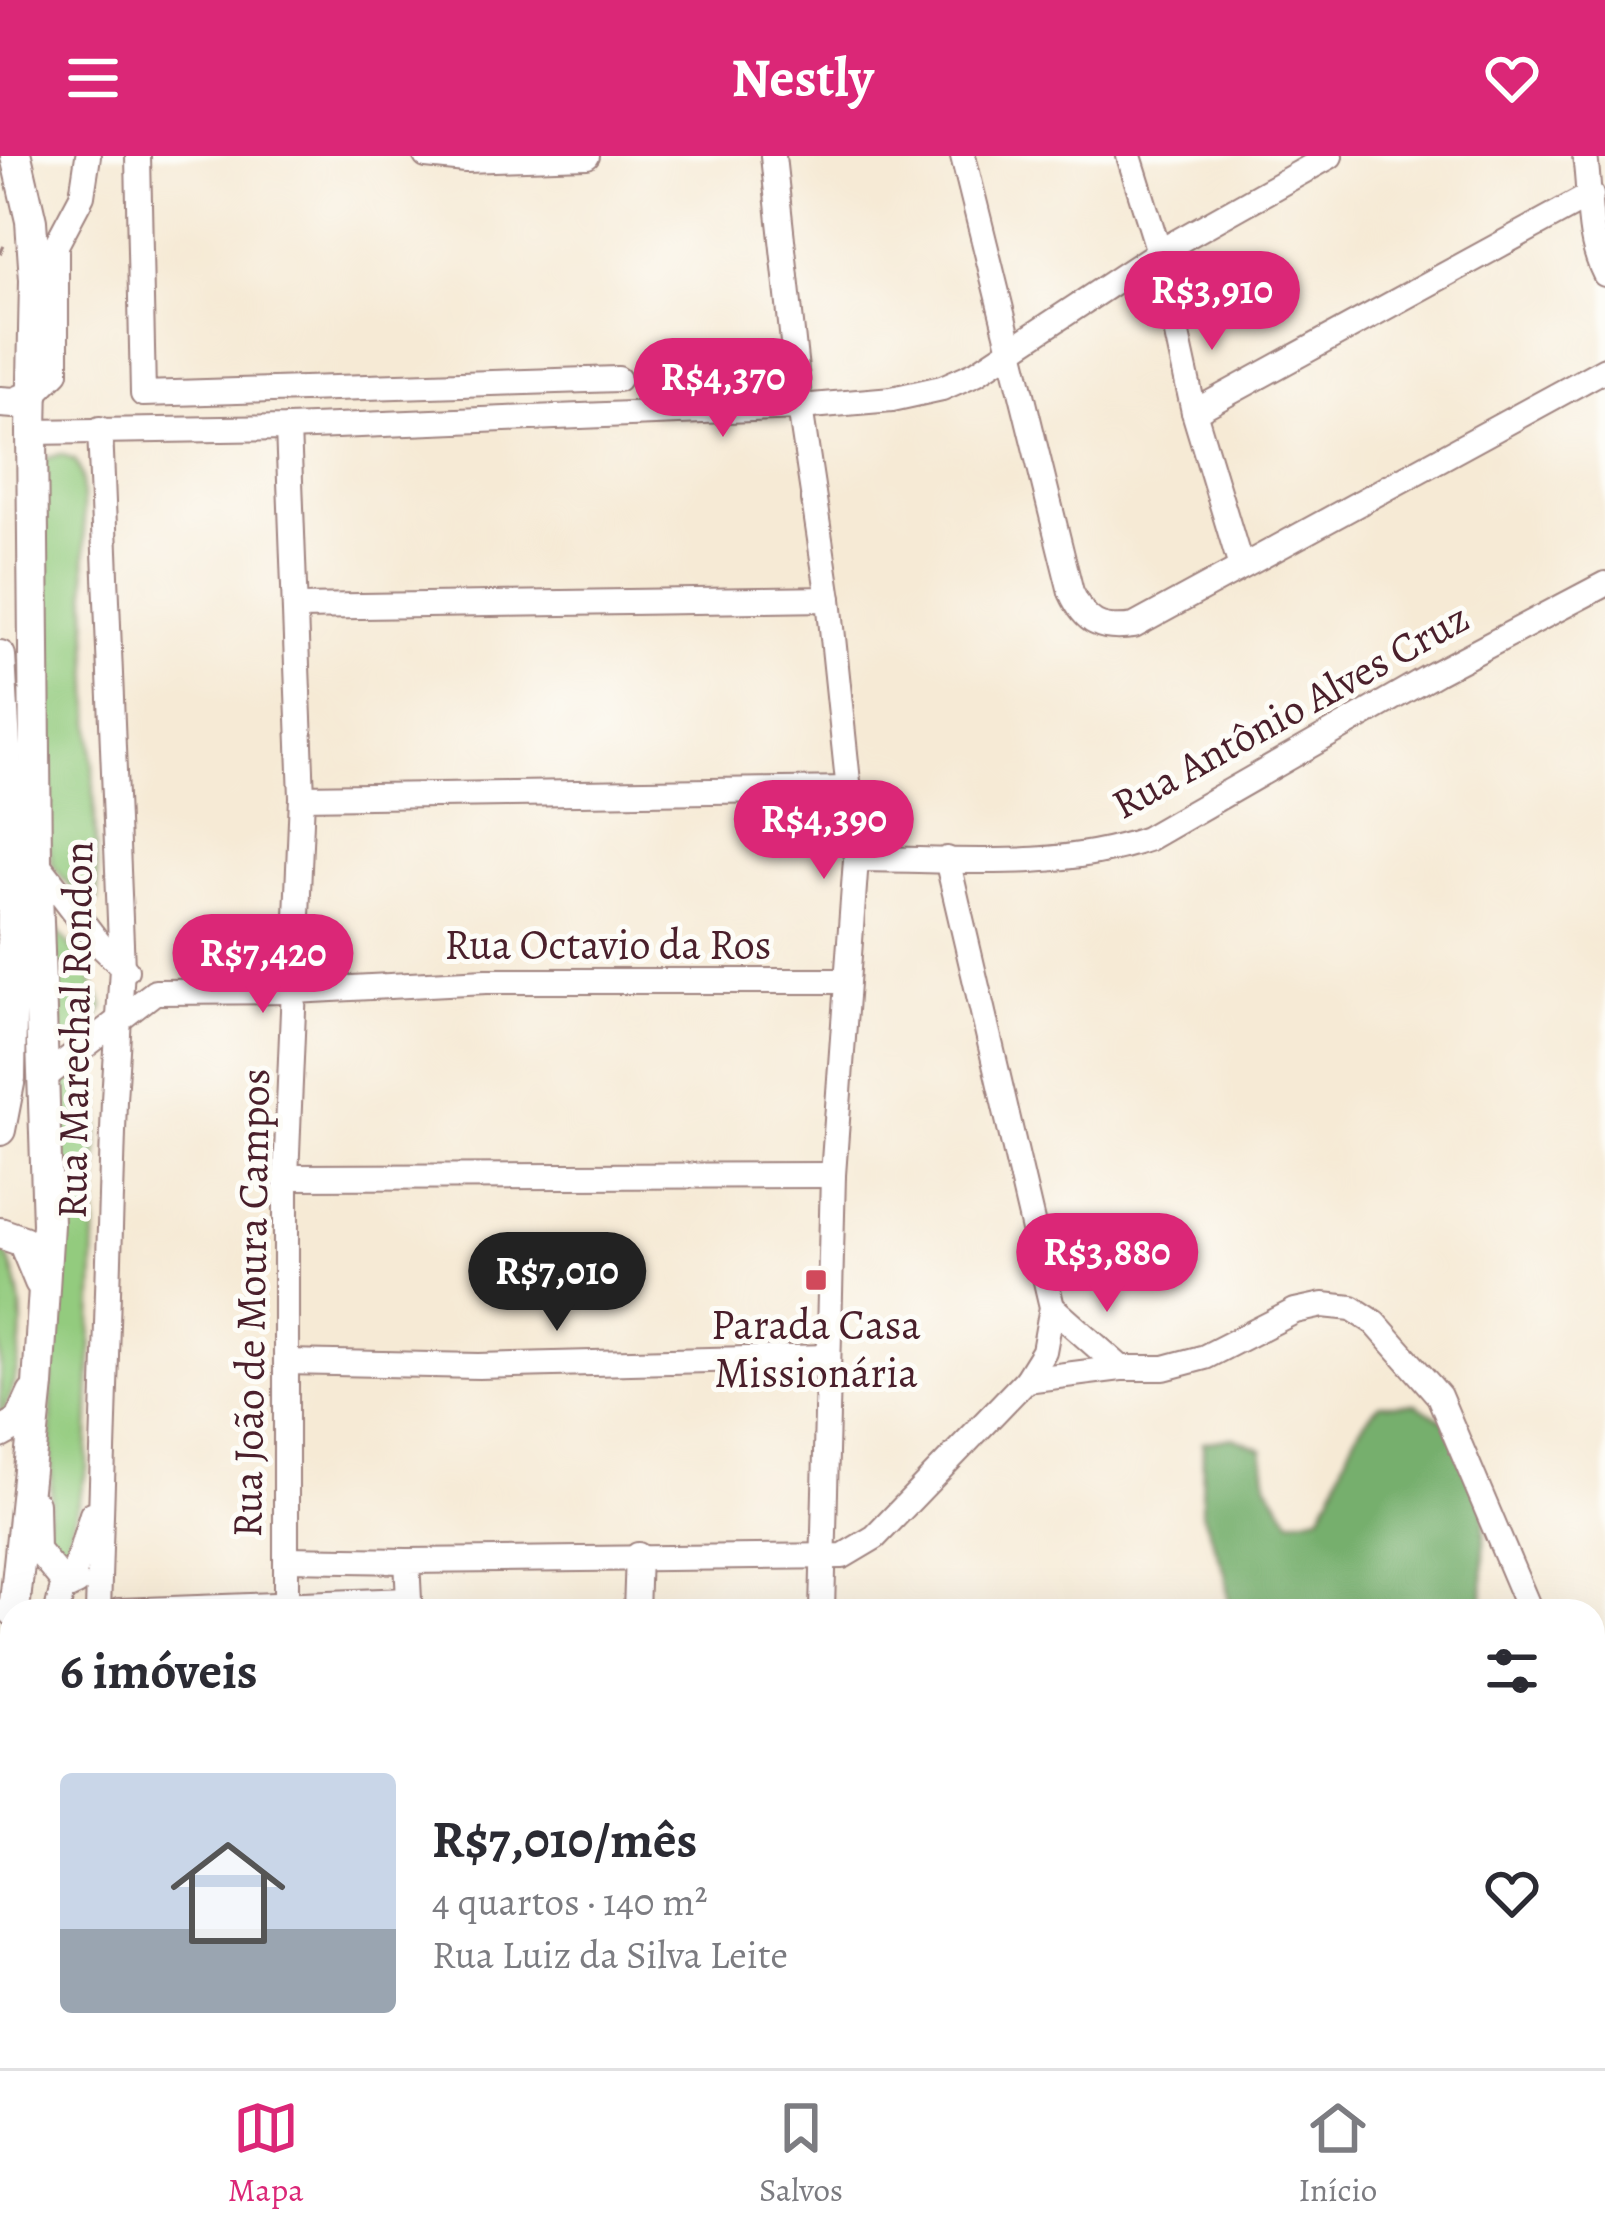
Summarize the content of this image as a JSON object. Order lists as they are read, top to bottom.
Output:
{
  "streets": {
    "street": [
      "Rua Antônio Alves Cruz",
      "Rua Octavio da Ros",
      "Rua Marechal Rondon",
      "Rua João de Moura Campos"
    ]
  },
  "crossings": [
    ["Rua Octavio da Ros", "Rua João de Moura Campos"]
  ],
  "places": {
    "transit": ["Parada Casa Missionária"]
  },
  "page": {
    "header": "Nestly",
    "price": [
      "R$3,910",
      "R$4,370",
      "R$4,390",
      "R$7,420",
      "R$3,880",
      "R$7,010"
    ],
    "heading": "6 imóveis",
    "list": [
      {
        "name": "R$7,010/mês",
        "note": "4 quartos · 140 m² · Rua Luiz da Silva Leite"
      }
    ],
    "tabs": ["Mapa", "Salvos", "Início"]
  }
}
